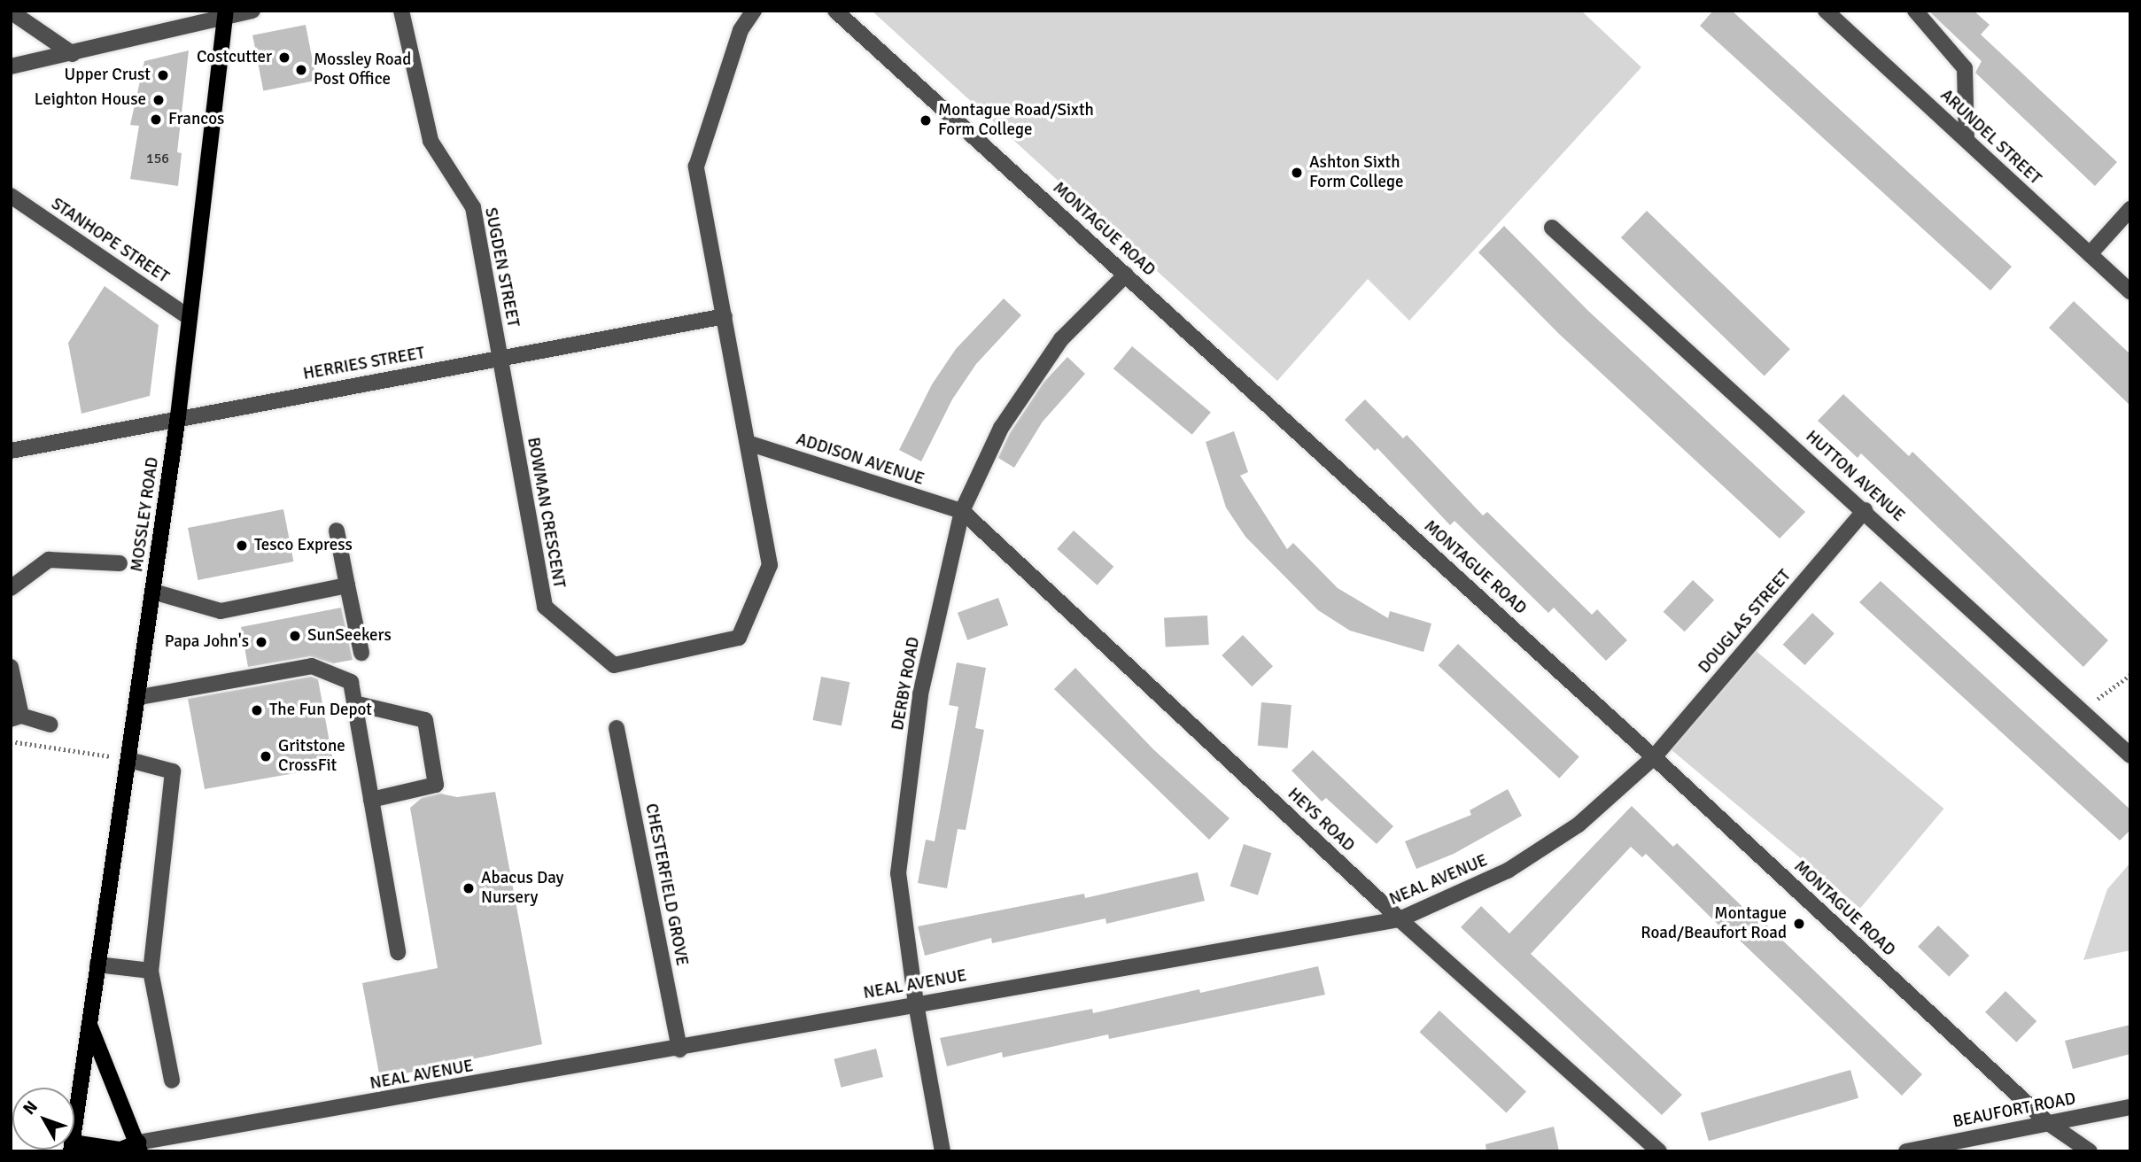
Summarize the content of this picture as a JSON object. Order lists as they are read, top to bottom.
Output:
{
  "streets": {
    "main road": ["MOSSLEY ROAD"],
    "street": [
      "ARUNDEL STREET",
      "MONTAGUE ROAD",
      "STANHOPE STREET",
      "SUGDEN STREET",
      "HERRIES STREET",
      "ADDISON AVENUE",
      "HUTTON AVENUE",
      "BOWMAN CRESCENT",
      "DOUGLAS STREET",
      "DERBY ROAD",
      "HEYS ROAD",
      "NEAL AVENUE",
      "CHESTERFIELD GROVE",
      "BEAUFORT ROAD"
    ]
  },
  "crossings": [
    ["MONTAGUE ROAD", "DOUGLAS STREET"],
    ["MONTAGUE ROAD", "DERBY ROAD"],
    ["MONTAGUE ROAD", "NEAL AVENUE"],
    ["MONTAGUE ROAD", "BEAUFORT ROAD"],
    ["STANHOPE STREET", "MOSSLEY ROAD"],
    ["SUGDEN STREET", "HERRIES STREET"],
    ["SUGDEN STREET", "BOWMAN CRESCENT"],
    ["HERRIES STREET", "BOWMAN CRESCENT"],
    ["HERRIES STREET", "MOSSLEY ROAD"],
    ["ADDISON AVENUE", "BOWMAN CRESCENT"],
    ["ADDISON AVENUE", "DERBY ROAD"],
    ["ADDISON AVENUE", "HEYS ROAD"],
    ["HUTTON AVENUE", "DOUGLAS STREET"],
    ["DOUGLAS STREET", "NEAL AVENUE"],
    ["DERBY ROAD", "HEYS ROAD"],
    ["DERBY ROAD", "NEAL AVENUE"],
    ["HEYS ROAD", "NEAL AVENUE"],
    ["NEAL AVENUE", "CHESTERFIELD GROVE"]
  ],
  "places": [
    "Costcutter",
    "Mossley Road Post Office",
    "Upper Crust",
    "Leighton House",
    "Francos",
    "Montague Road/Sixth Form College",
    "Ashton Sixth Form College",
    "Tesco Express",
    "SunSeekers",
    "Papa John's",
    "The Fun Depot",
    "Gritstone CrossFit",
    "Abacus Day Nursery",
    "Montague Road/Beaufort Road"
  ],
  "house_numbers": ["156"],
  "north": "top left"
}
